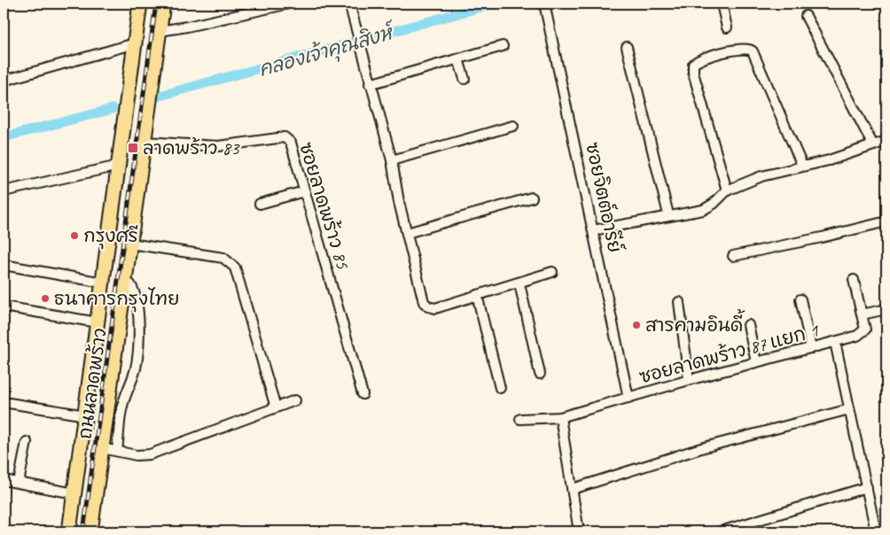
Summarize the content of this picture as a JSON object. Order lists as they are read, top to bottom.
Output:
{
  "streets": {
    "main road": ["ถนนลาดพร้าว"],
    "street": ["ซอยจิตต์อารีย์", "ซอยลาดพร้าว 85", "ซอยลาดพร้าว 87 แยก 1"]
  },
  "crossings": [
    ["ซอยจิตต์อารีย์", "ซอยลาดพร้าว 87 แยก 1"],
    ["ซอยลาดพร้าว 85", "ถนนลาดพร้าว"]
  ],
  "water": ["คลองเจ้าคุณสิงห์"],
  "places": {
    "transit": ["ลาดพร้าว 83"],
    "other": ["กรุงศรี", "ธนาคารกรุงไทย", "สารคามอินดี้"]
  }
}
